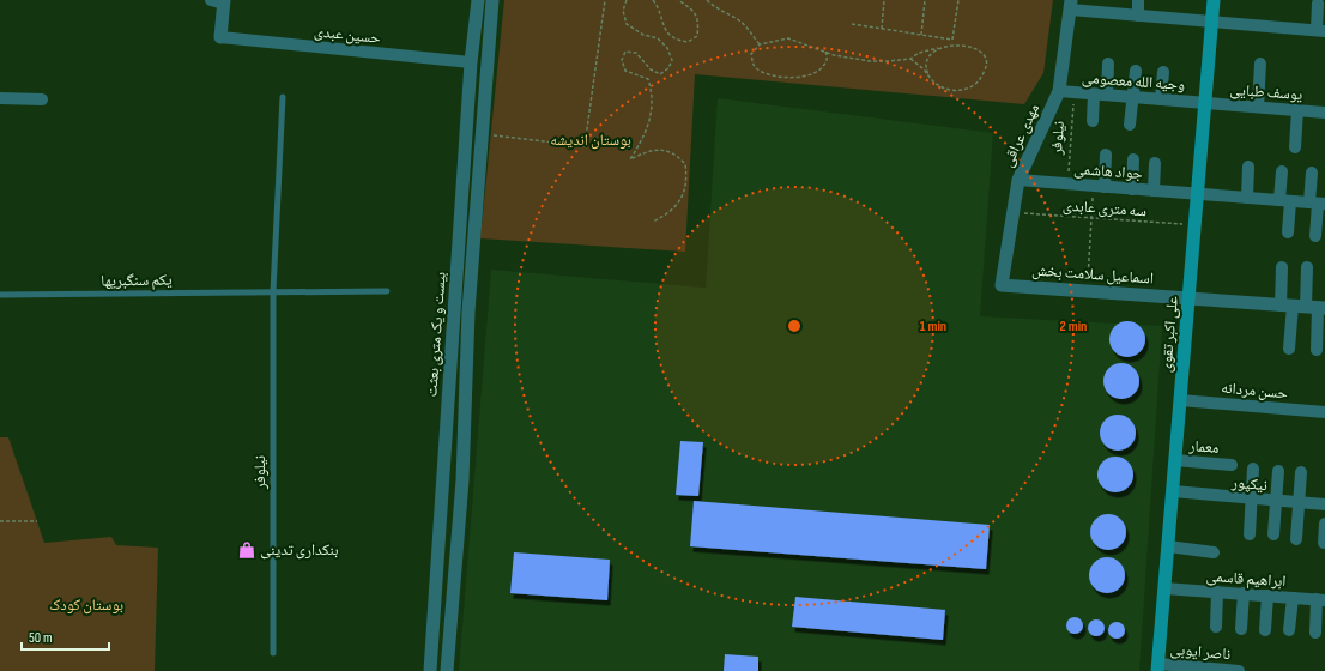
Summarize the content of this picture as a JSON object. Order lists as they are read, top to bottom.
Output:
{
  "streets": {
    "main road": ["علی اکبر تقوی"],
    "street": [
      "حسین عبدی",
      "وجیه الله معصومی",
      "یوسف طبایی",
      "مهدی عراقی",
      "جواد هاشمی",
      "اسماعیل سلامت بخش",
      "بیست و یک متری بعثت",
      "حسن مردانه",
      "معمار",
      "نیکپور",
      "ابراهیم قاسمی",
      "ناصر ایوبی"
    ],
    "lane": ["نیلوفر", "یکم سنگبریها"],
    "path": ["سه متری عابدی"]
  },
  "crossings": [
    ["حسین عبدی", "بیست و یک متری بعثت"],
    ["وجیه الله معصومی", "یوسف طبایی"],
    ["وجیه الله معصومی", "مهدی عراقی"],
    ["وجیه الله معصومی", "نیلوفر"],
    ["وجیه الله معصومی", "علی اکبر تقوی"],
    ["یوسف طبایی", "علی اکبر تقوی"],
    ["مهدی عراقی", "جواد هاشمی"],
    ["مهدی عراقی", "سه متری عابدی"],
    ["مهدی عراقی", "اسماعیل سلامت بخش"],
    ["نیلوفر", "جواد هاشمی"],
    ["نیلوفر", "یکم سنگبریها"],
    ["جواد هاشمی", "علی اکبر تقوی"],
    ["سه متری عابدی", "علی اکبر تقوی"],
    ["اسماعیل سلامت بخش", "علی اکبر تقوی"],
    ["علی اکبر تقوی", "حسن مردانه"],
    ["علی اکبر تقوی", "معمار"],
    ["علی اکبر تقوی", "نیکپور"],
    ["علی اکبر تقوی", "ابراهیم قاسمی"],
    ["علی اکبر تقوی", "ناصر ایوبی"]
  ],
  "parks": ["بوستان اندیشه", "بوستان کودک"],
  "places": {
    "shop": ["بنکداری تدینی"]
  },
  "scale_bar": "50 m",
  "rings": ["1 min", "2 min"]
}
